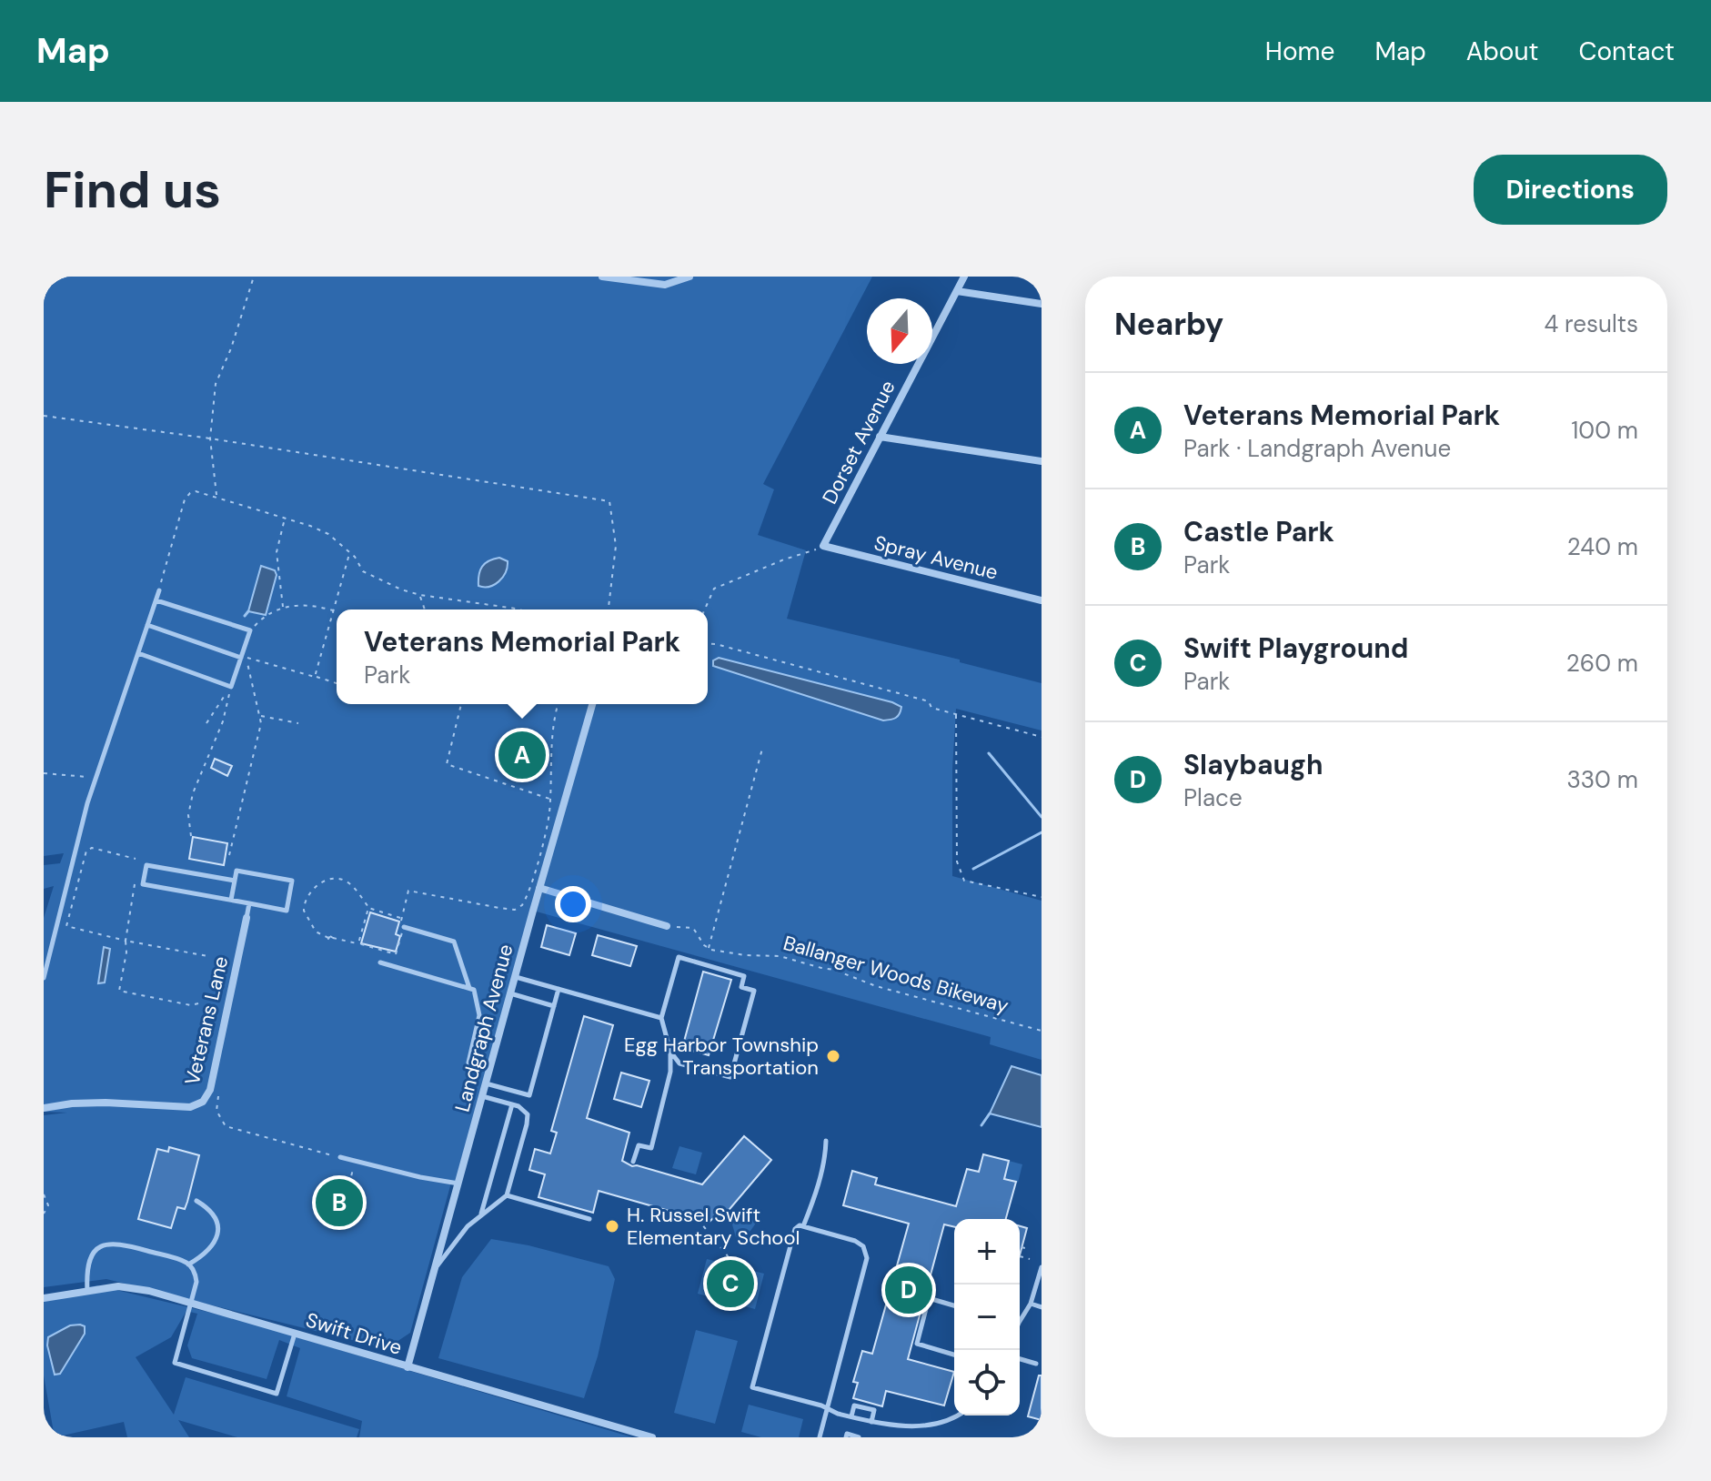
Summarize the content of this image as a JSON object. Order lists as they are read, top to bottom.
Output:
{
  "streets": {
    "street": [
      "Dorset Avenue",
      "Spray Avenue",
      "Veterans Lane",
      "Landgraph Avenue",
      "Swift Drive"
    ],
    "path": ["Ballanger Woods Bikeway"]
  },
  "crossings": [
    ["Dorset Avenue", "Spray Avenue"],
    ["Landgraph Avenue", "Swift Drive"]
  ],
  "places": ["Egg Harbor Township Transportation", "H. Russel Swift Elementary School"],
  "north": "bottom",
  "page": {
    "header": "Map",
    "nav": [
      "Home",
      "Map",
      "About",
      "Contact"
    ],
    "buttons": "Directions",
    "title": "Find us",
    "heading": ["Nearby", "4 results"],
    "list": [
      {
        "mark": "A",
        "name": "Veterans Memorial Park",
        "note": "Park · Landgraph Avenue",
        "value": "100 m"
      },
      {
        "mark": "B",
        "name": "Castle Park",
        "note": "Park",
        "value": "240 m"
      },
      {
        "mark": "C",
        "name": "Swift Playground",
        "note": "Park",
        "value": "260 m"
      },
      {
        "mark": "D",
        "name": "Slaybaugh",
        "note": "Place",
        "value": "330 m"
      }
    ],
    "popup": ["Veterans Memorial Park", "Park"],
    "pins": [
      "A",
      "B",
      "C",
      "D"
    ],
    "map_buttons": ["+", "−"]
  }
}
